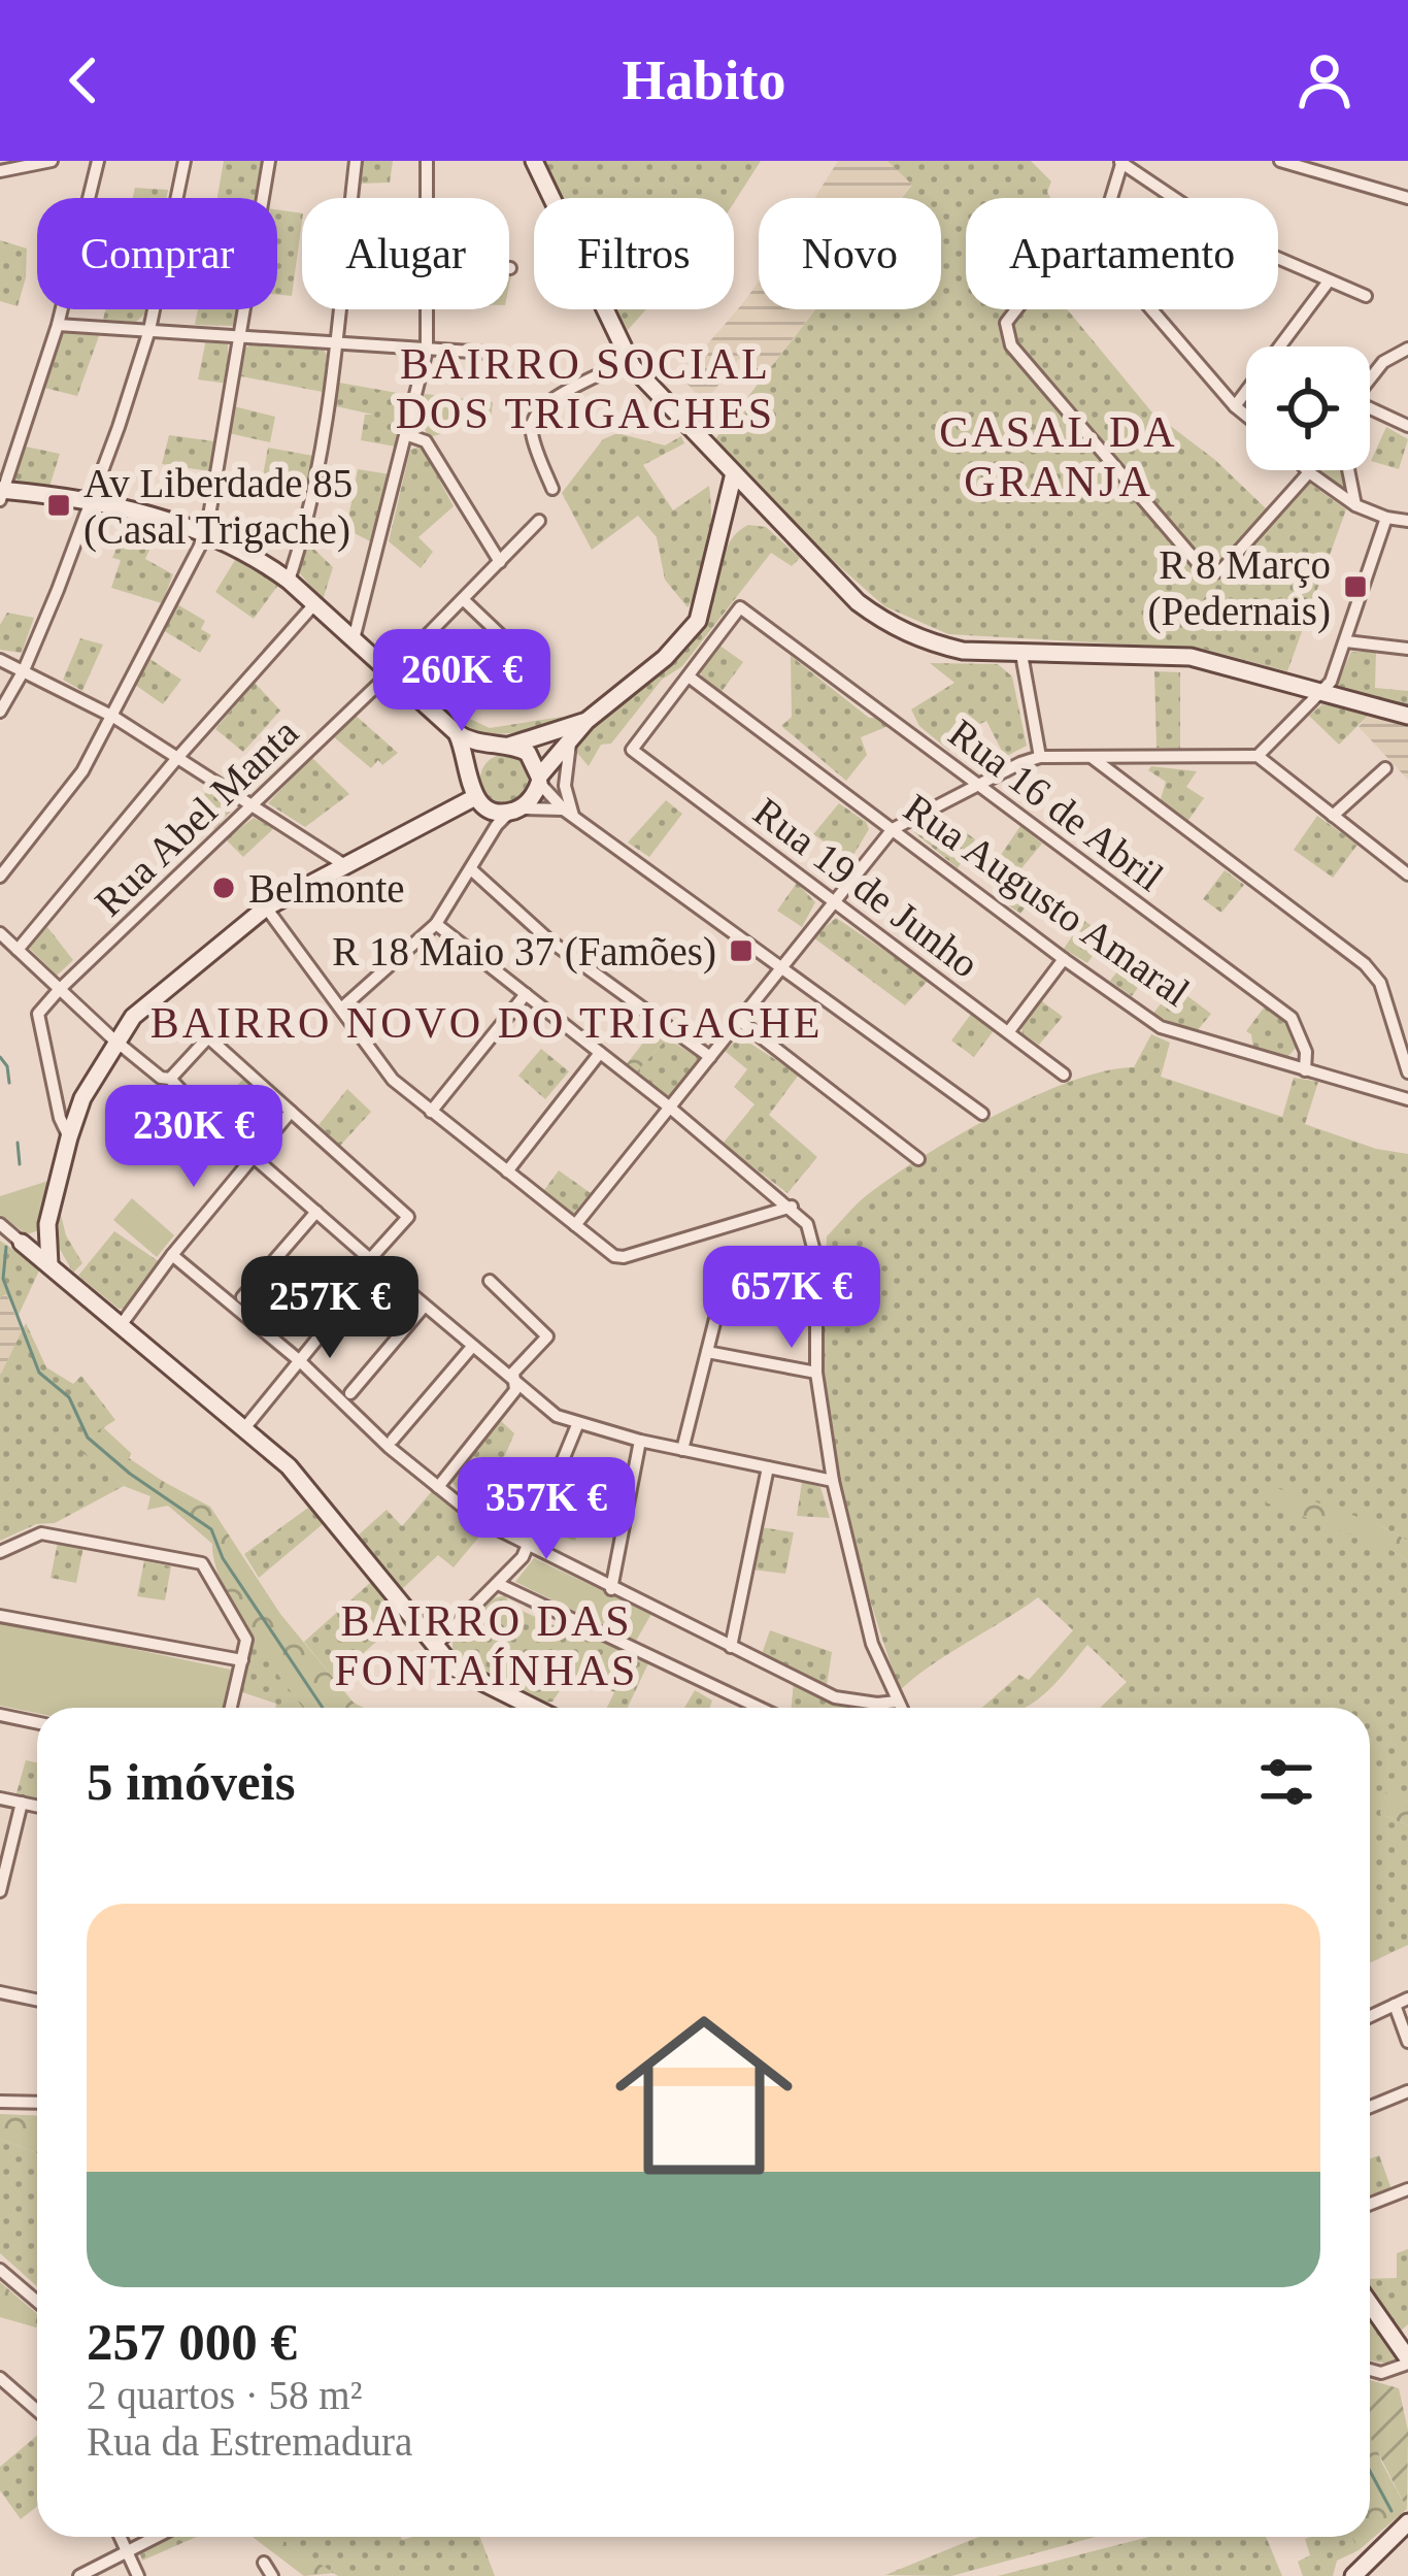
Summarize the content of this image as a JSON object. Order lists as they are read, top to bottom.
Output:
{
  "streets": {
    "street": [
      "Rua 16 de Abril",
      "Rua Abel Manta",
      "Rua 19 de Junho",
      "Rua Augusto Amaral"
    ]
  },
  "crossings": [
    ["Rua 16 de Abril", "Rua 19 de Junho"],
    ["Rua 16 de Abril", "Rua Augusto Amaral"],
    ["Rua 19 de Junho", "Rua Augusto Amaral"]
  ],
  "districts": [
    "BAIRRO SOCIAL DOS TRIGACHES",
    "CASAL DA GRANJA",
    "BAIRRO NOVO DO TRIGACHE",
    "BAIRRO DAS FONTAÍNHAS"
  ],
  "places": {
    "transit": ["Av Liberdade 85 (Casal Trigache)", "R 8 Março (Pedernais)", "R 18 Maio 37 (Famões)"],
    "other": ["Belmonte"]
  },
  "page": {
    "header": "Habito",
    "chip": [
      "Comprar",
      "Alugar",
      "Filtros",
      "Novo",
      "Apartamento"
    ],
    "price": [
      "260K €",
      "230K €",
      "657K €",
      "257K €",
      "357K €"
    ],
    "heading": "5 imóveis",
    "list": [
      {
        "name": "257 000 €",
        "note": "2 quartos · 58 m² · Rua da Estremadura"
      }
    ]
  }
}
